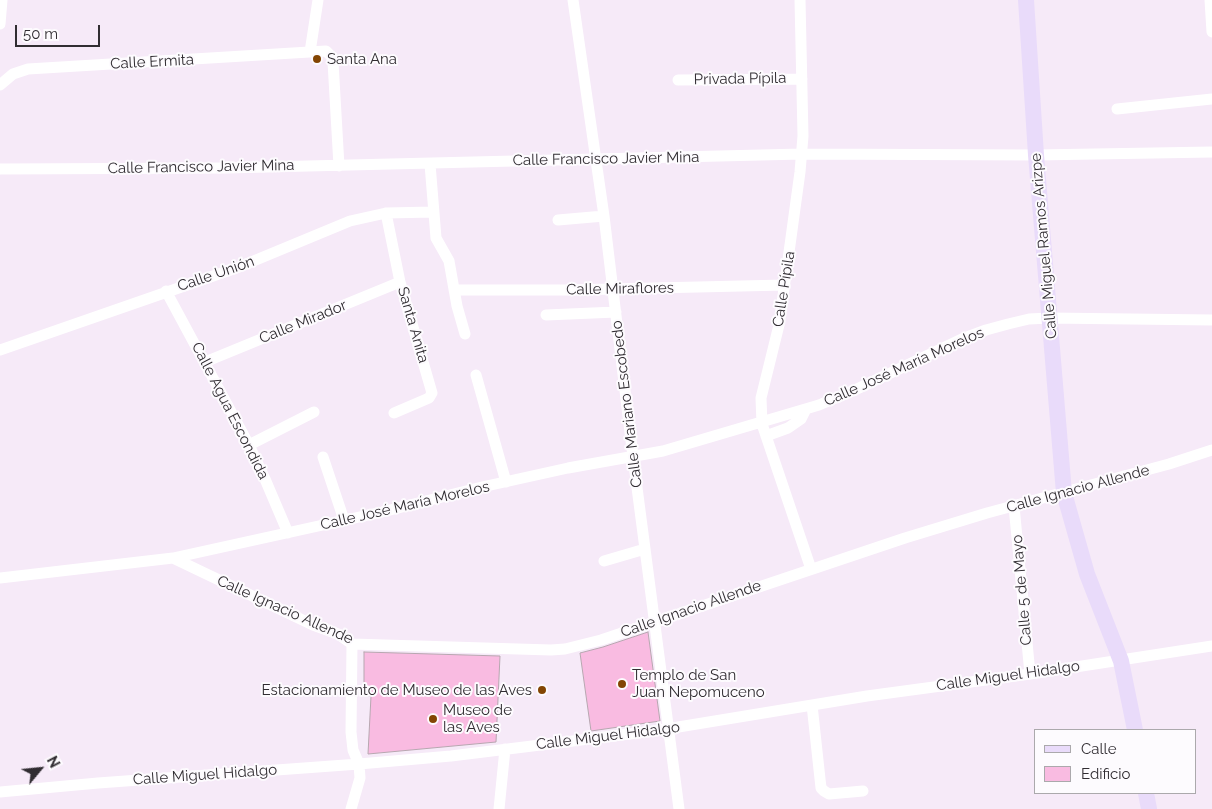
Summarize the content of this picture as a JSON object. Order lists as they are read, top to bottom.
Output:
{
  "streets": {
    "street": [
      "Calle Ermita",
      "Privada Pípila",
      "Calle Francisco Javier Mina",
      "Calle Miguel Ramos Arizpe",
      "Calle Unión",
      "Calle Miraflores",
      "Calle Pípila",
      "Calle Mirador",
      "Santa Anita",
      "Calle José María Morelos",
      "Calle Mariano Escobedo",
      "Calle Agua Escondida",
      "Calle Ignacio Allende",
      "Calle 5 de Mayo",
      "Calle Miguel Hidalgo"
    ]
  },
  "crossings": [
    ["Calle Ermita", "Calle Francisco Javier Mina"],
    ["Privada Pípila", "Calle Pípila"],
    ["Calle Francisco Javier Mina", "Calle Miguel Ramos Arizpe"],
    ["Calle Francisco Javier Mina", "Calle Pípila"],
    ["Calle Francisco Javier Mina", "Calle Mariano Escobedo"],
    ["Calle Miguel Ramos Arizpe", "Calle José María Morelos"],
    ["Calle Miguel Ramos Arizpe", "Calle Ignacio Allende"],
    ["Calle Miguel Ramos Arizpe", "Calle Miguel Hidalgo"],
    ["Calle Unión", "Santa Anita"],
    ["Calle Unión", "Calle Agua Escondida"],
    ["Calle Miraflores", "Calle Pípila"],
    ["Calle Miraflores", "Calle Mariano Escobedo"],
    ["Calle Pípila", "Calle José María Morelos"],
    ["Calle Pípila", "Calle Ignacio Allende"],
    ["Calle Mirador", "Santa Anita"],
    ["Calle Mirador", "Calle Agua Escondida"],
    ["Calle José María Morelos", "Calle Mariano Escobedo"],
    ["Calle José María Morelos", "Calle Agua Escondida"],
    ["Calle José María Morelos", "Calle Ignacio Allende"],
    ["Calle Mariano Escobedo", "Calle Ignacio Allende"],
    ["Calle Mariano Escobedo", "Calle Miguel Hidalgo"],
    ["Calle Ignacio Allende", "Calle 5 de Mayo"],
    ["Calle 5 de Mayo", "Calle Miguel Hidalgo"]
  ],
  "places": [
    "Santa Ana",
    "Templo de San Juan Nepomuceno",
    "Estacionamiento de Museo de las Aves",
    "Museo de las Aves"
  ],
  "legend": ["Calle", "Edificio"],
  "scale_bar": "50 m",
  "north": "top right"
}
